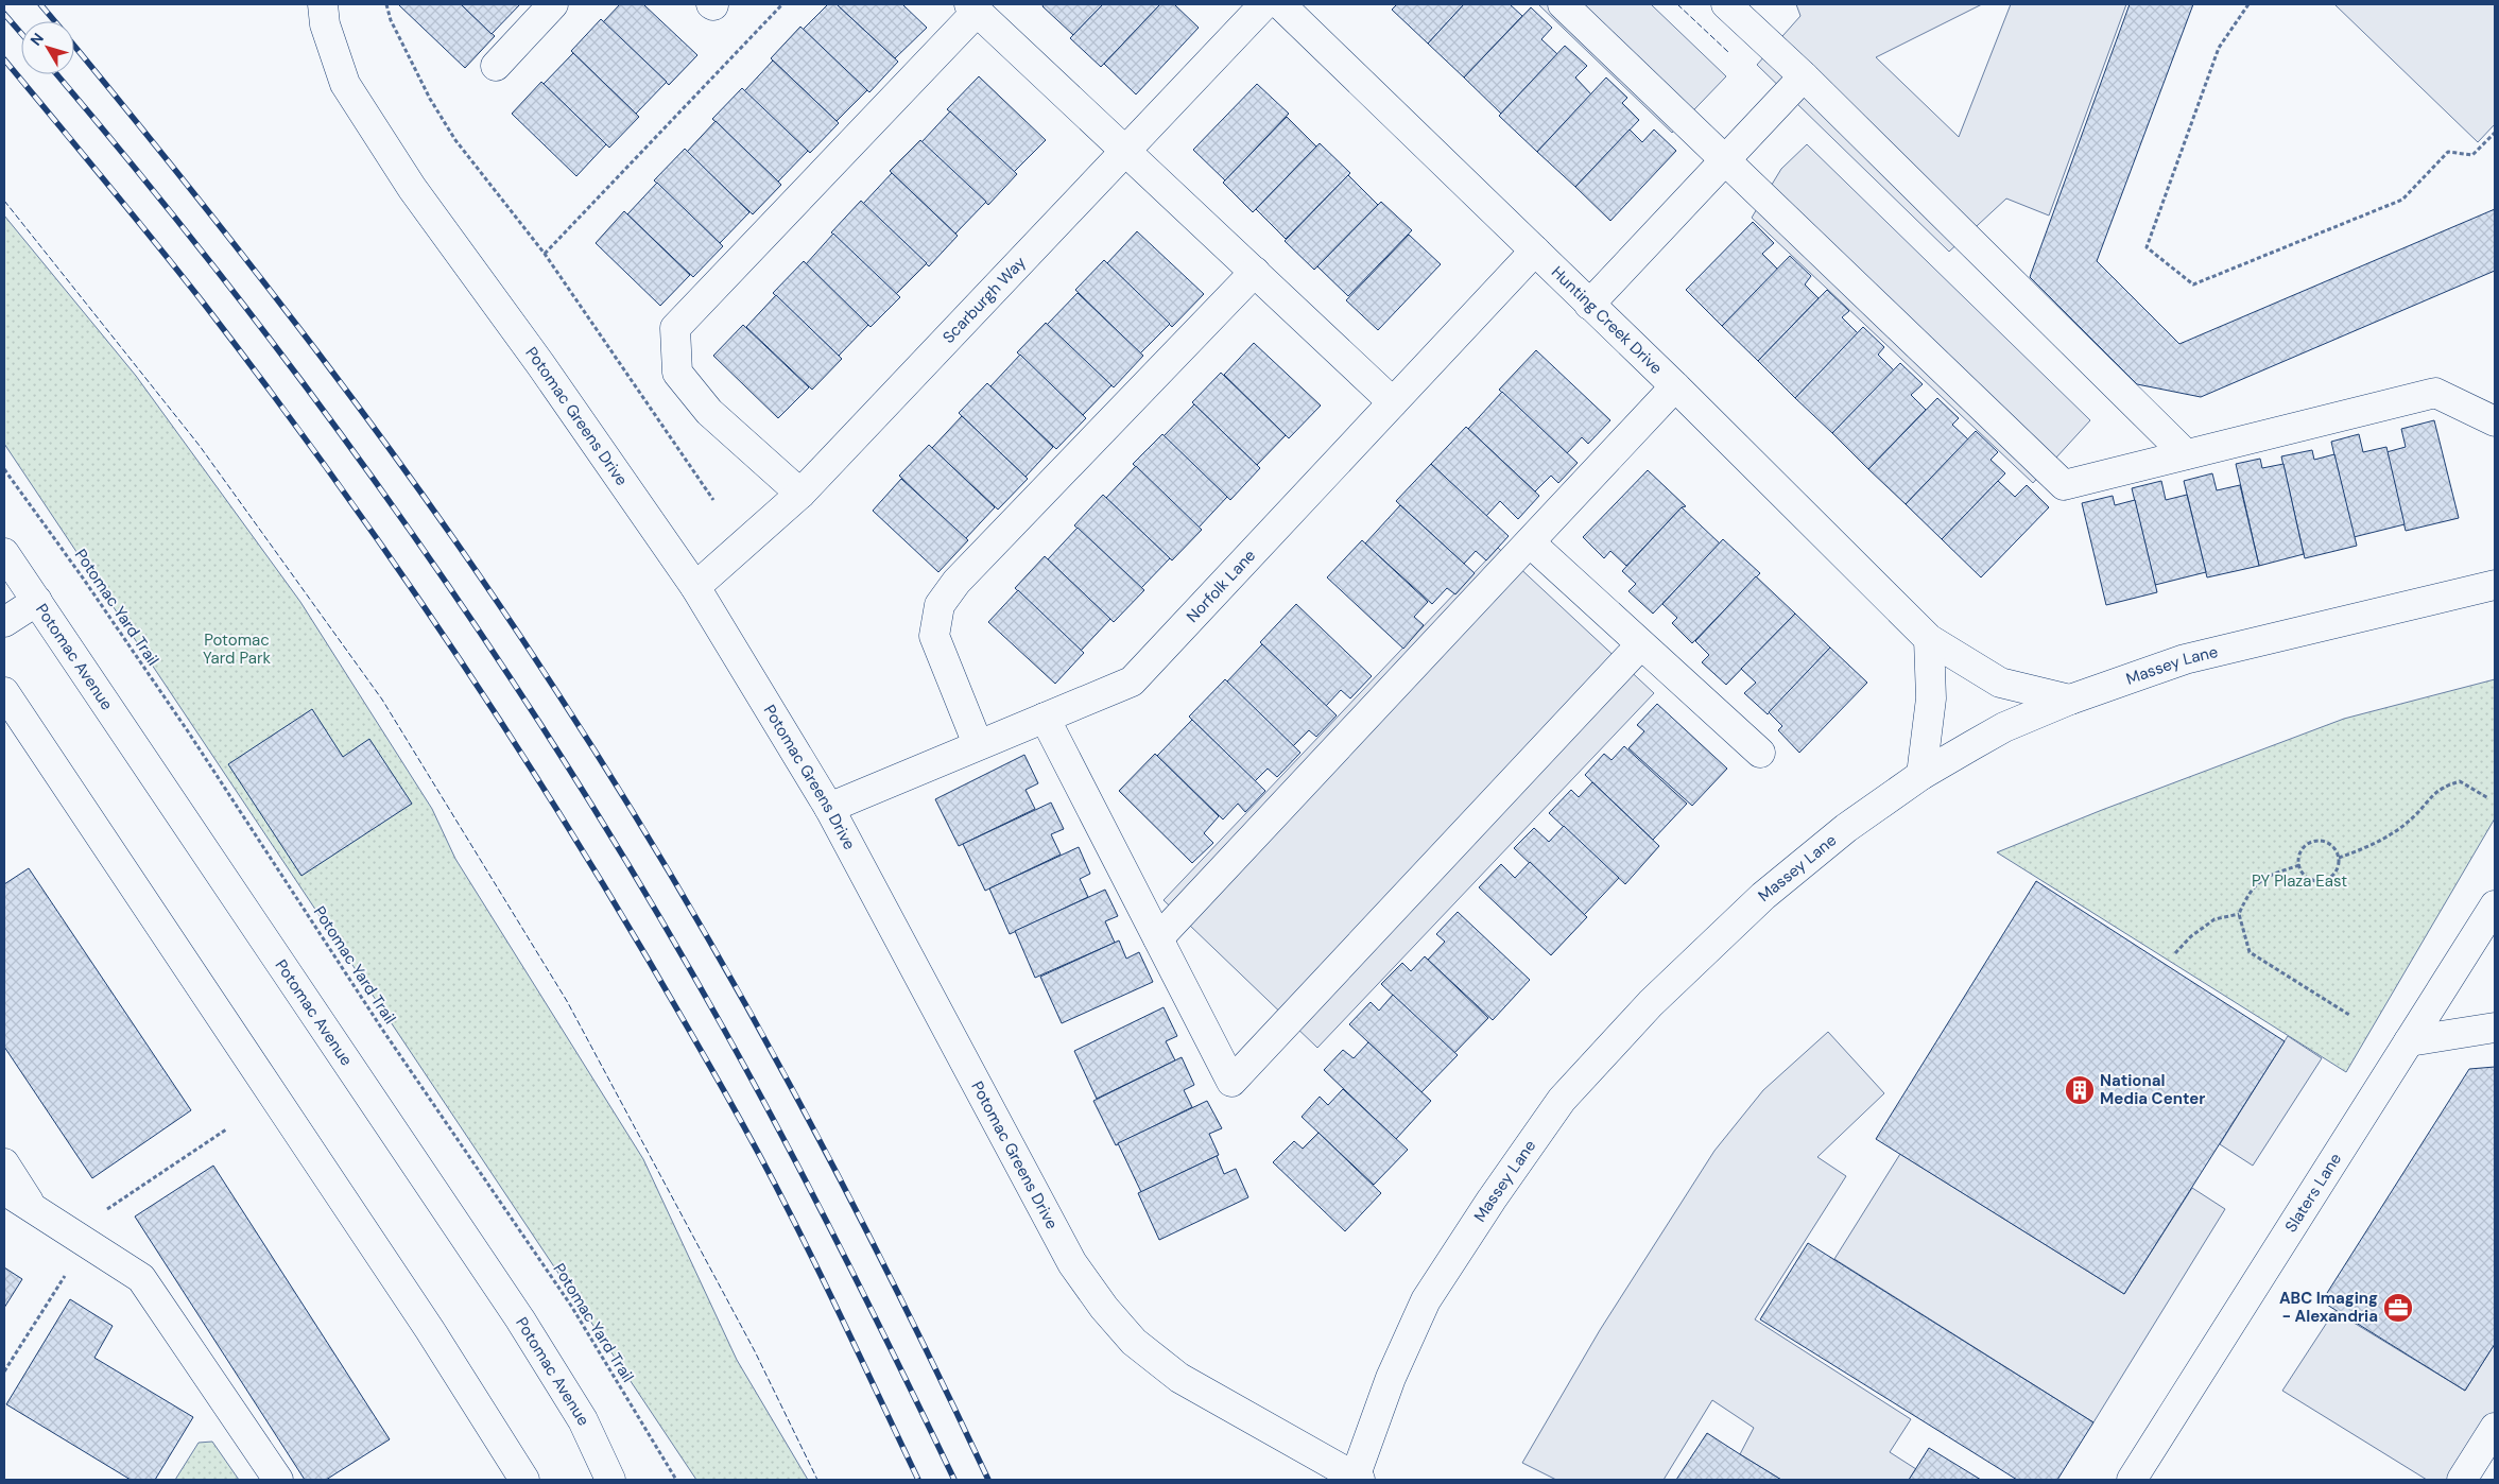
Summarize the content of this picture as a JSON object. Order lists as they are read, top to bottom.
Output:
{
  "streets": {
    "street": [
      "Scarburgh Way",
      "Hunting Creek Drive",
      "Potomac Greens Drive",
      "Norfolk Lane",
      "Potomac Avenue",
      "Massey Lane",
      "Slaters Lane"
    ],
    "path": ["Potomac Yard Trail"]
  },
  "crossings": [
    ["Scarburgh Way", "Potomac Greens Drive"],
    ["Hunting Creek Drive", "Norfolk Lane"],
    ["Hunting Creek Drive", "Massey Lane"],
    ["Potomac Greens Drive", "Norfolk Lane"],
    ["Potomac Greens Drive", "Massey Lane"]
  ],
  "parks": ["Potomac Yard Park", "PY Plaza East"],
  "places": {
    "building": ["National Media Center"],
    "office": ["ABC Imaging - Alexandria"]
  },
  "north": "top left"
}
